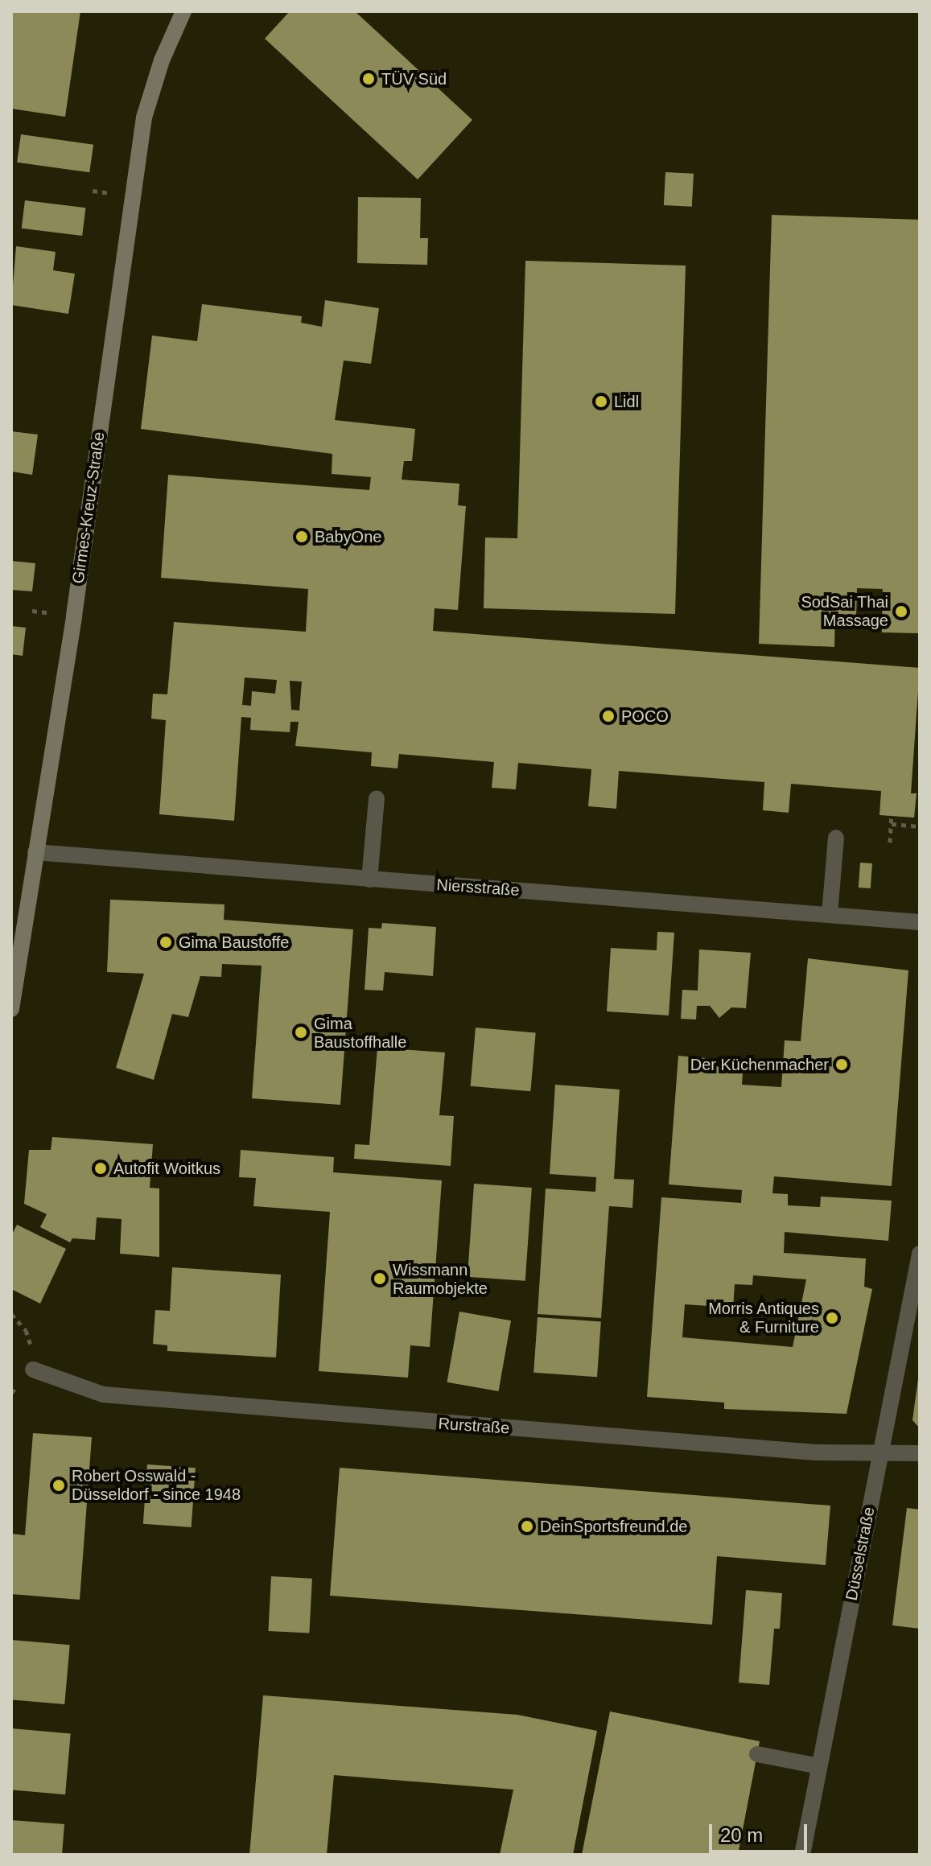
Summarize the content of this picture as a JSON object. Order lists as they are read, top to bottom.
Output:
{
  "streets": {
    "street": [
      "Girmes-Kreuz-Straße",
      "Niersstraße",
      "Rurstraße",
      "Düsselstraße"
    ]
  },
  "crossings": [
    ["Girmes-Kreuz-Straße", "Niersstraße"],
    ["Rurstraße", "Düsselstraße"]
  ],
  "places": [
    "TÜV Süd",
    "Lidl",
    "BabyOne",
    "SodSai Thai Massage",
    "POCO",
    "Gima Baustoffe",
    "Gima Baustoffhalle",
    "Der Küchenmacher",
    "Autofit Woitkus",
    "Wissmann Raumobjekte",
    "Morris Antiques & Furniture",
    "Robert Osswald - Düsseldorf - since 1948",
    "DeinSportsfreund.de"
  ],
  "scale_bar": "20 m"
}
